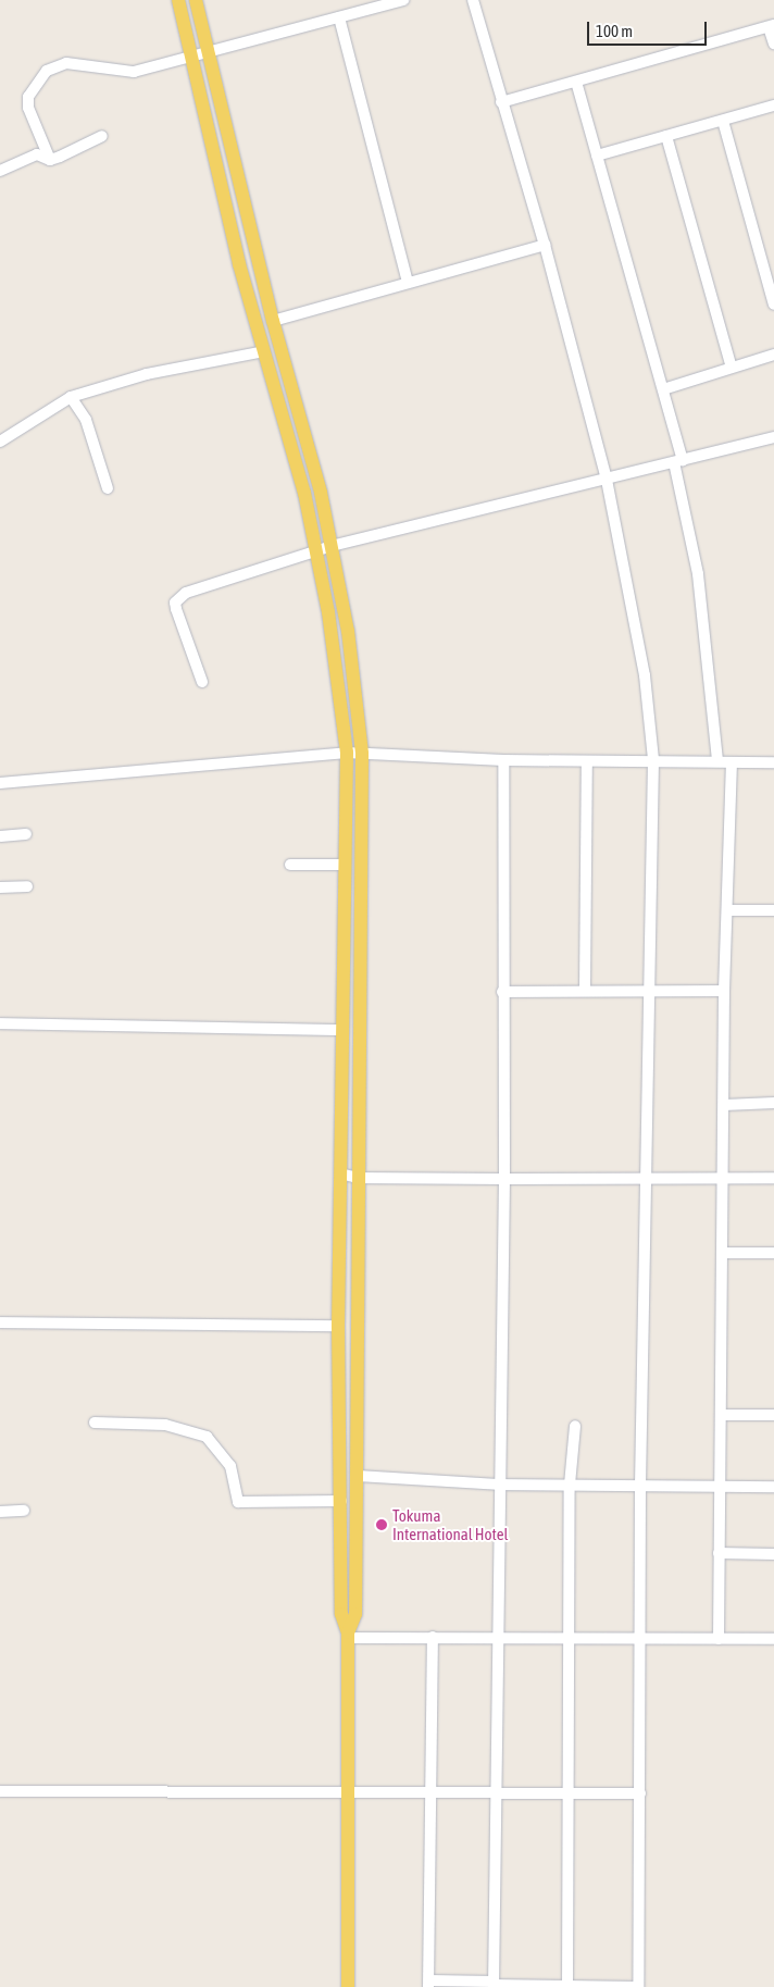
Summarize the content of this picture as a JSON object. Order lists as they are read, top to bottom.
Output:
{
  "places": ["Tokuma International Hotel"],
  "scale_bar": "100 m"
}
